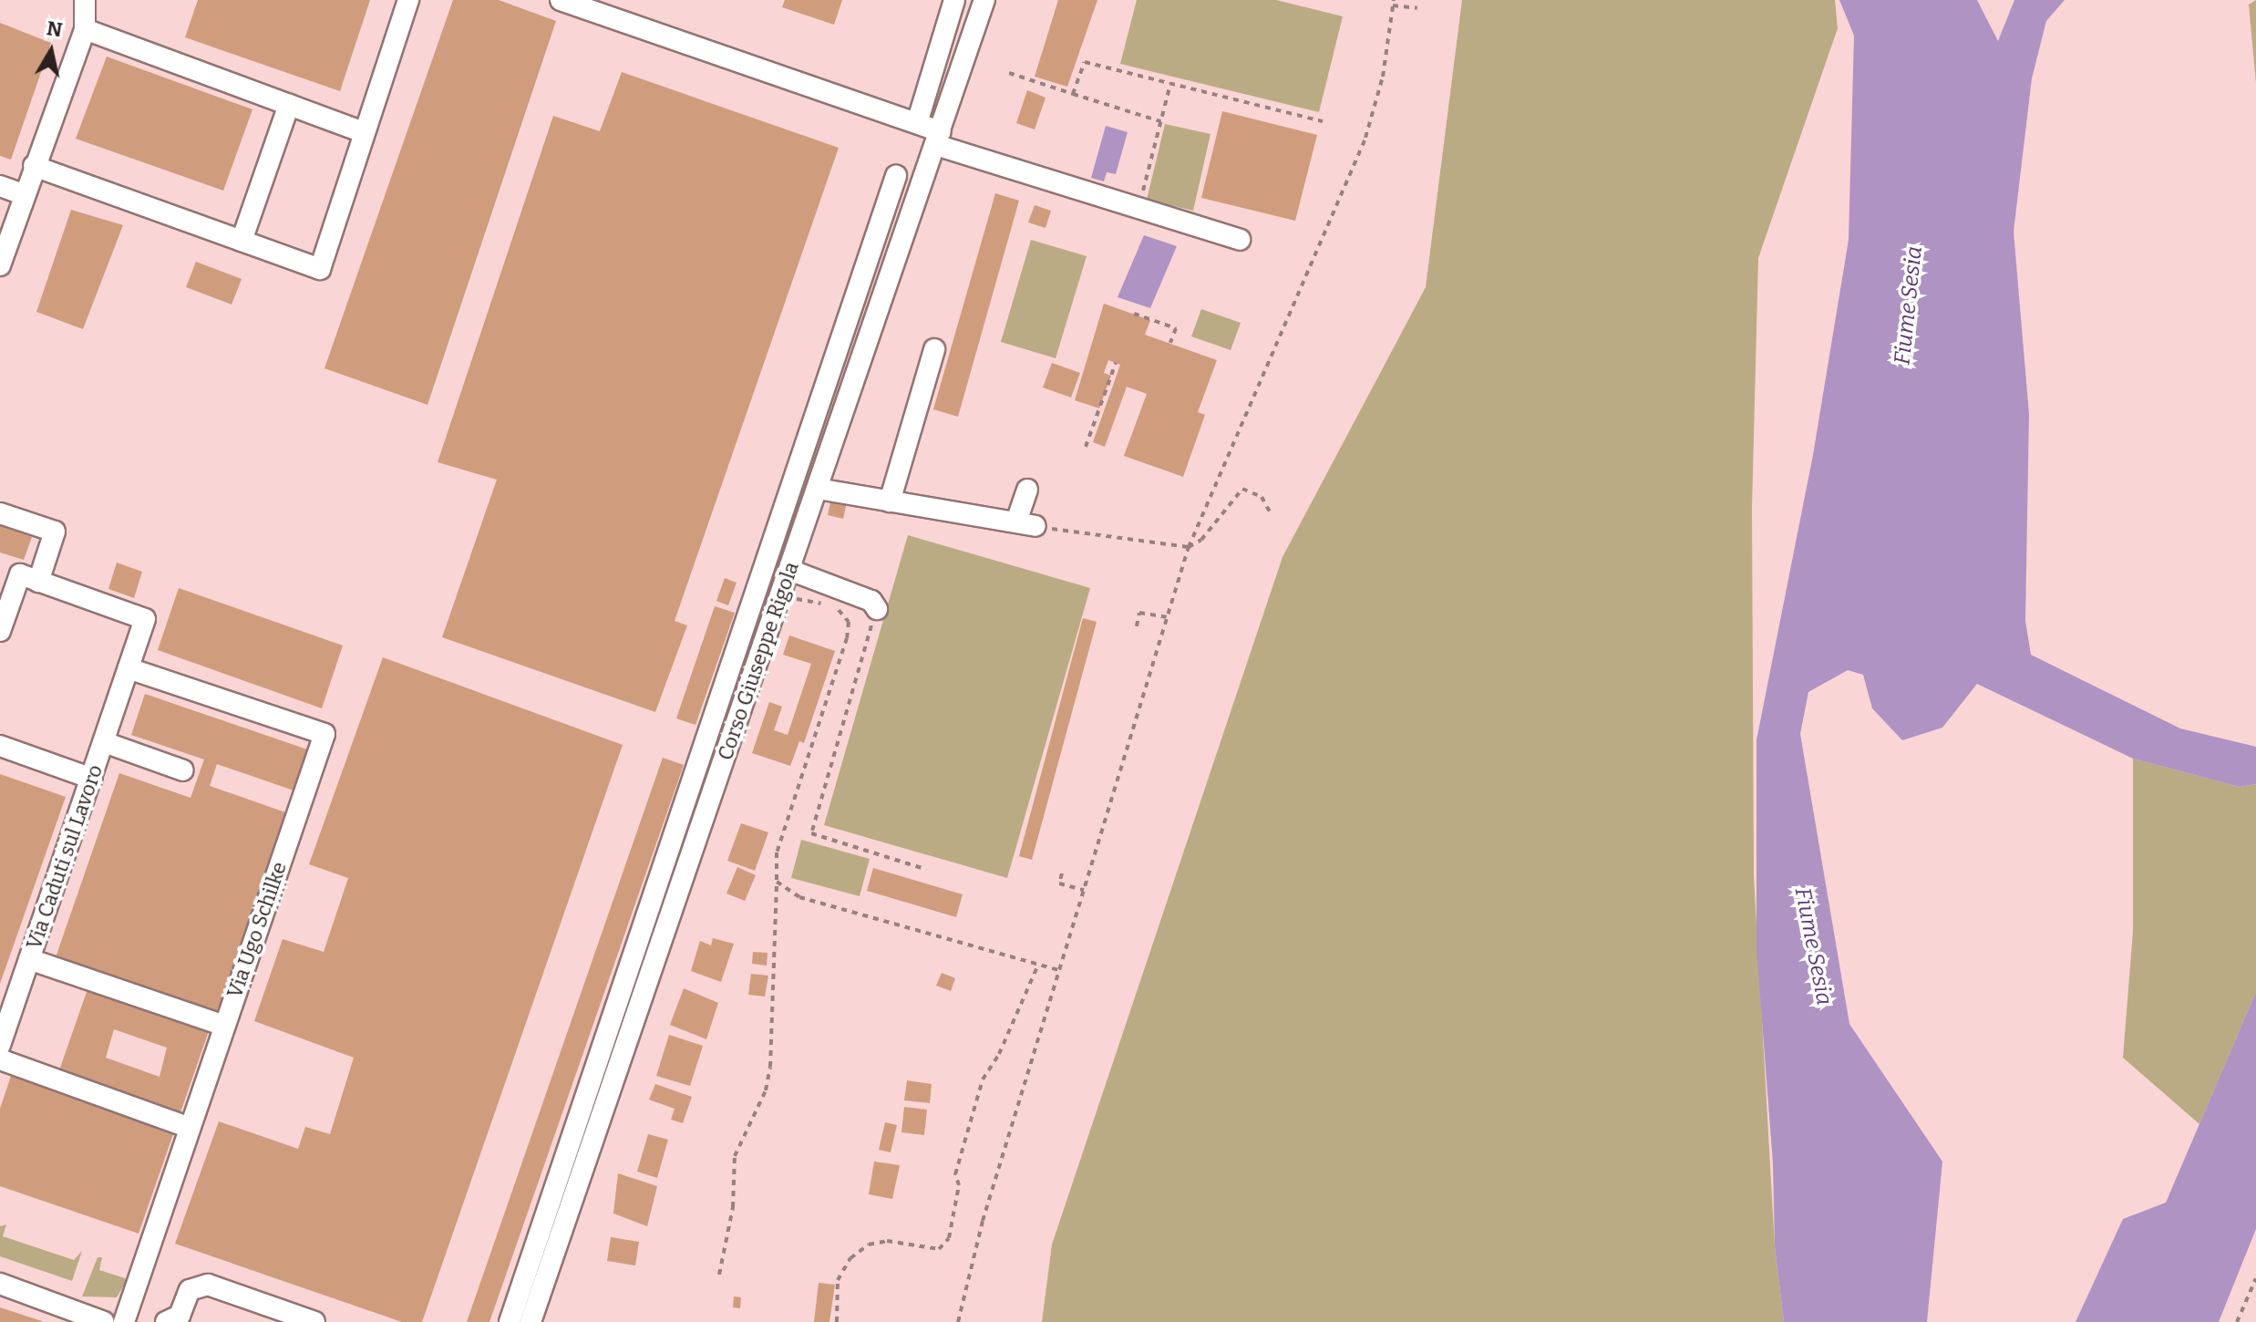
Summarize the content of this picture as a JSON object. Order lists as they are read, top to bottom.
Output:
{
  "streets": {
    "street": ["Corso Giuseppe Rigola", "Via Caduti sul Lavoro", "Via Ugo Schilke"]
  },
  "crossings": [
    ["Via Caduti sul Lavoro", "Via Ugo Schilke"]
  ],
  "water": ["Fiume Sesia"],
  "north": "top"
}
